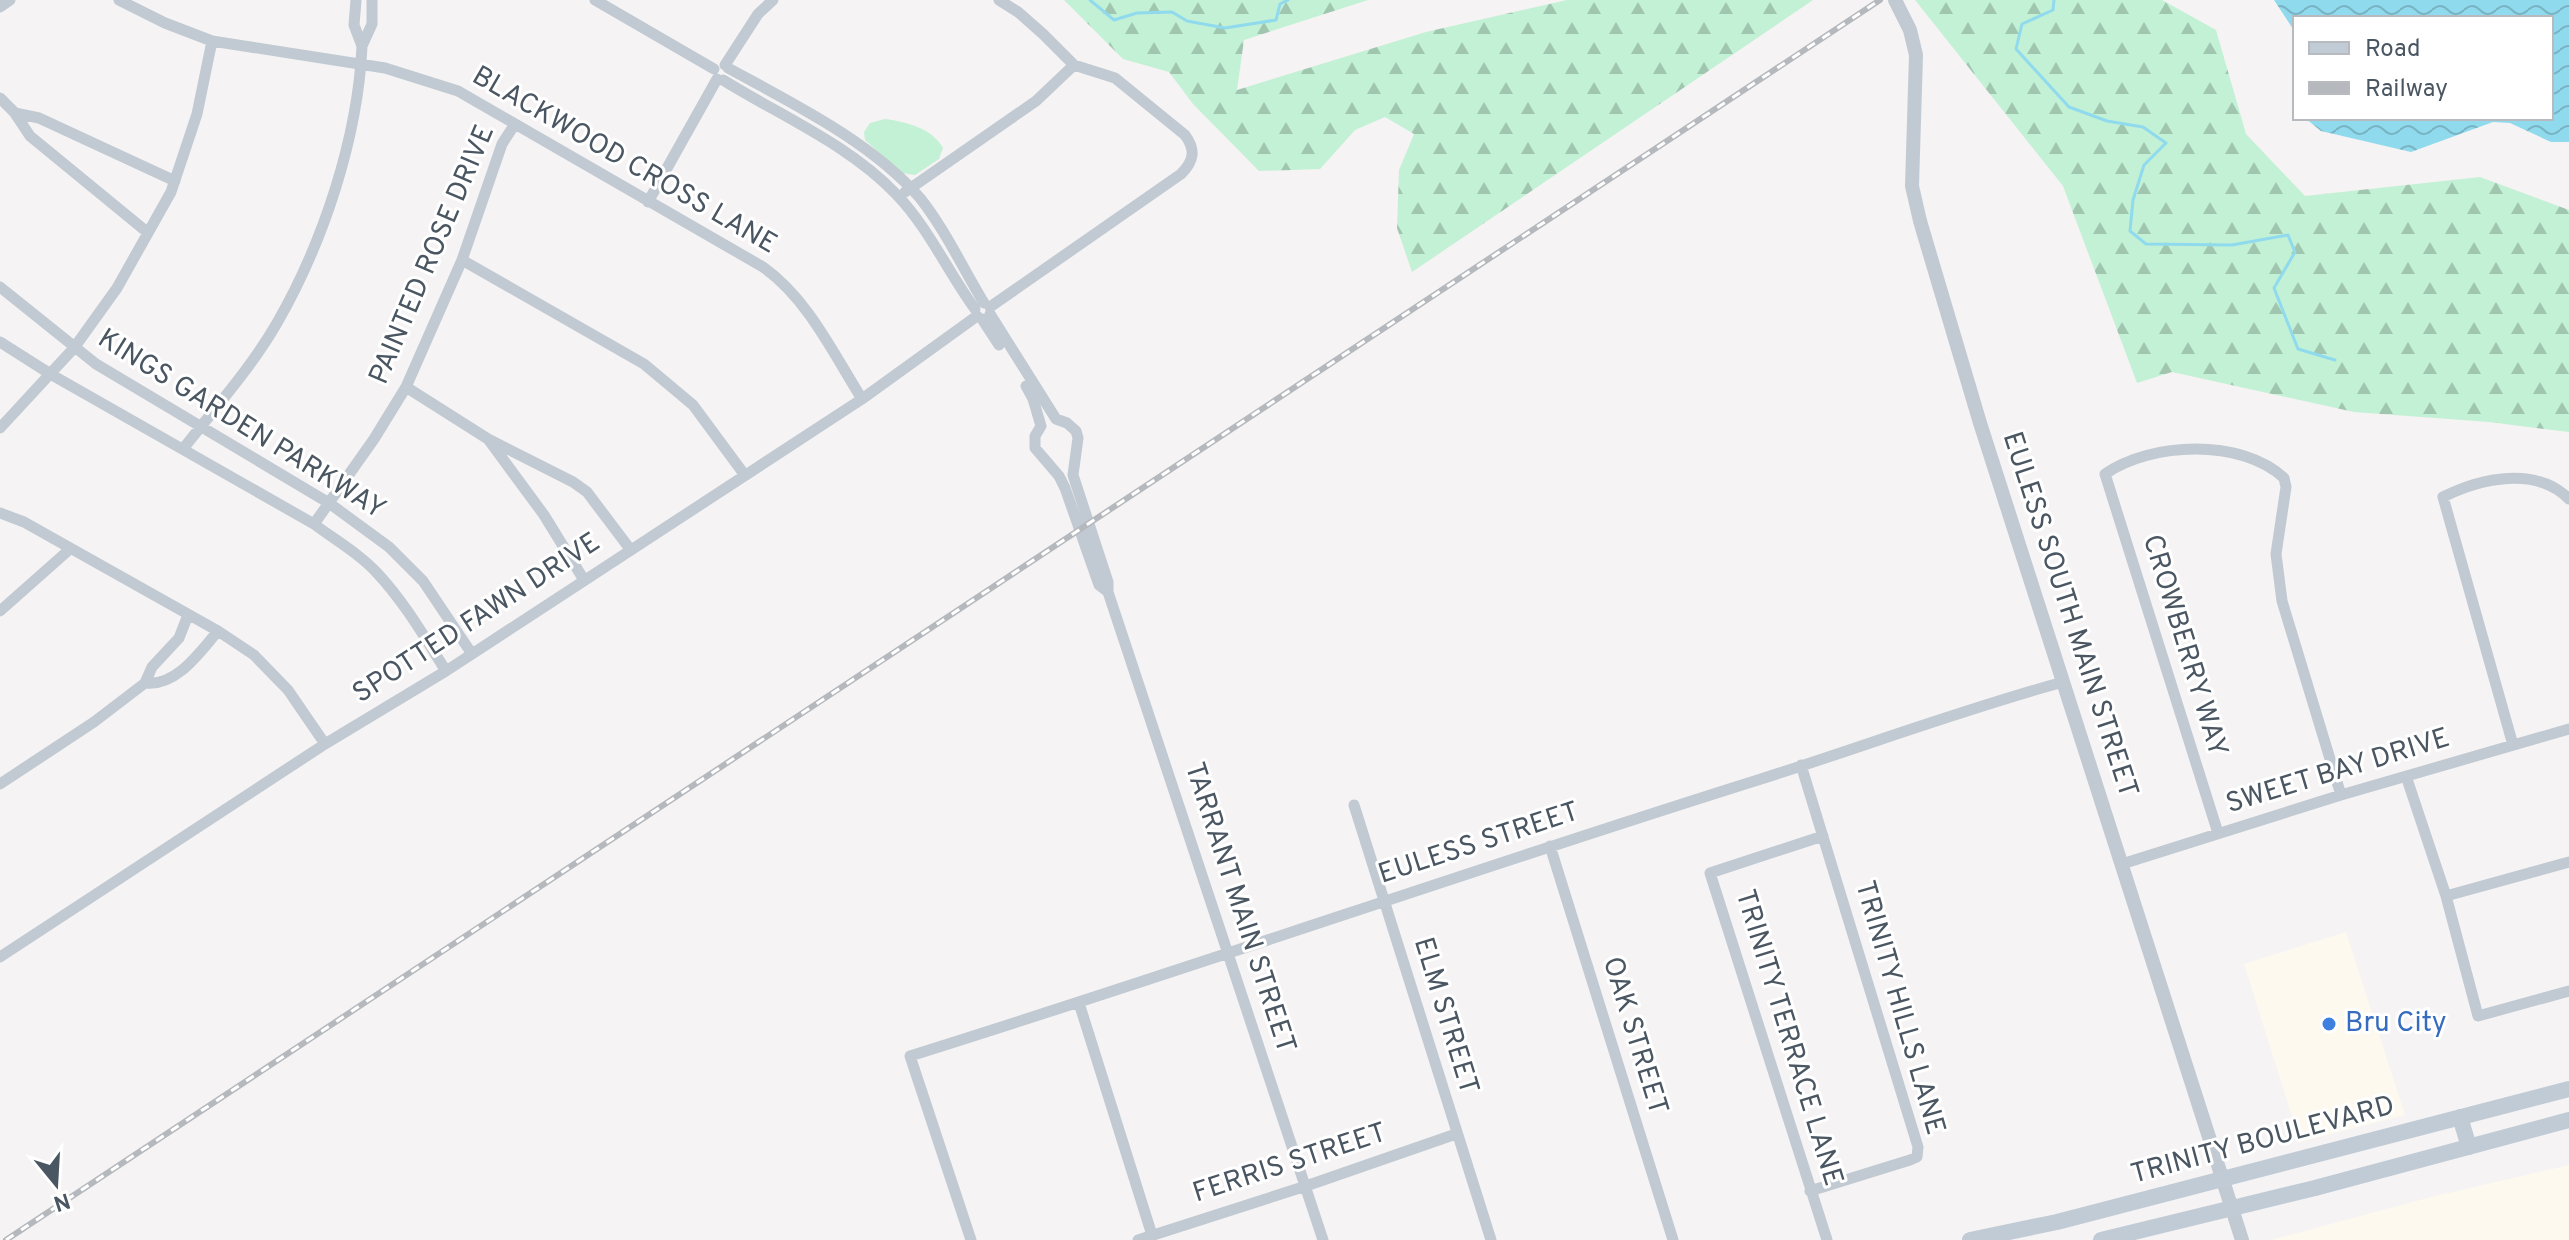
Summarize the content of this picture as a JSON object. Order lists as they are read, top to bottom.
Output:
{
  "streets": {
    "main road": ["TRINITY BOULEVARD"],
    "street": [
      "BLACKWOOD CROSS LANE",
      "PAINTED ROSE DRIVE",
      "KINGS GARDEN PARKWAY",
      "EULESS SOUTH MAIN STREET",
      "SPOTTED FAWN DRIVE",
      "CROWBERRY WAY",
      "SWEET BAY DRIVE",
      "EULESS STREET",
      "TARRANT MAIN STREET",
      "TRINITY HILLS LANE",
      "ELM STREET",
      "OAK STREET",
      "TRINITY TERRACE LANE",
      "FERRIS STREET"
    ]
  },
  "crossings": [
    ["BLACKWOOD CROSS LANE", "PAINTED ROSE DRIVE"],
    ["BLACKWOOD CROSS LANE", "SPOTTED FAWN DRIVE"],
    ["PAINTED ROSE DRIVE", "KINGS GARDEN PARKWAY"],
    ["KINGS GARDEN PARKWAY", "SPOTTED FAWN DRIVE"],
    ["EULESS SOUTH MAIN STREET", "SWEET BAY DRIVE"],
    ["EULESS SOUTH MAIN STREET", "EULESS STREET"],
    ["EULESS SOUTH MAIN STREET", "TRINITY BOULEVARD"],
    ["CROWBERRY WAY", "SWEET BAY DRIVE"],
    ["EULESS STREET", "TARRANT MAIN STREET"],
    ["EULESS STREET", "TRINITY HILLS LANE"],
    ["EULESS STREET", "ELM STREET"],
    ["EULESS STREET", "OAK STREET"],
    ["TARRANT MAIN STREET", "FERRIS STREET"],
    ["TRINITY HILLS LANE", "TRINITY TERRACE LANE"],
    ["ELM STREET", "FERRIS STREET"]
  ],
  "places": ["Bru City"],
  "legend": ["Road", "Railway"],
  "north": "bottom"
}
